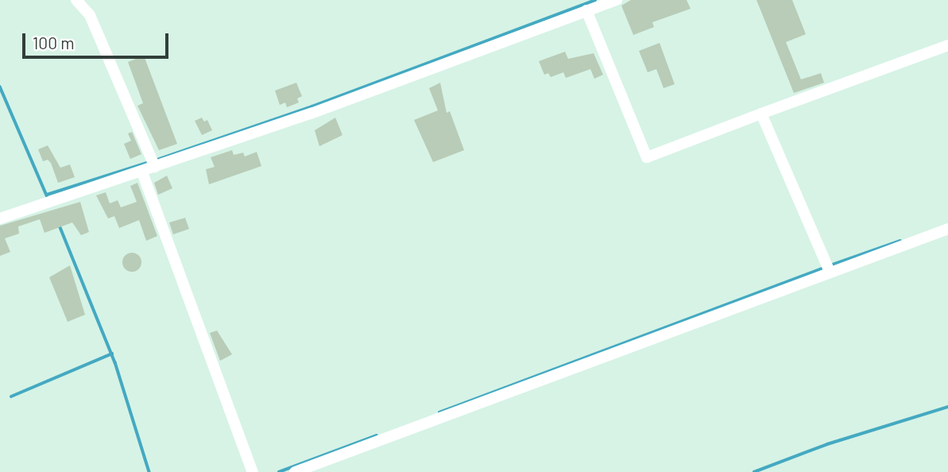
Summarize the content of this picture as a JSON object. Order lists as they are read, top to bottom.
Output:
{
  "scale_bar": "100 m"
}
